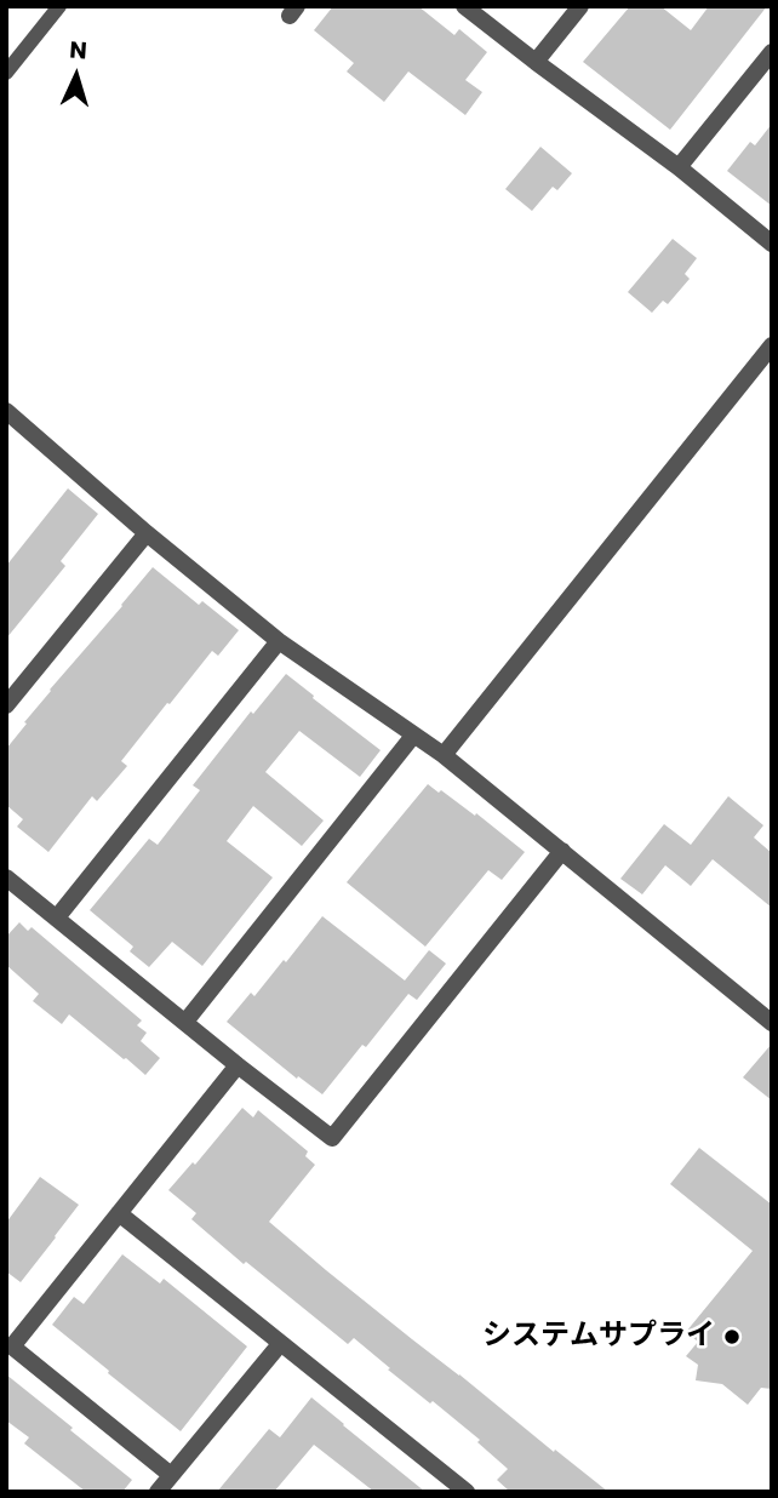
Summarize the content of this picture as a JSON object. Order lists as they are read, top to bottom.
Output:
{
  "places": ["システムサプライ"],
  "north": "top"
}
